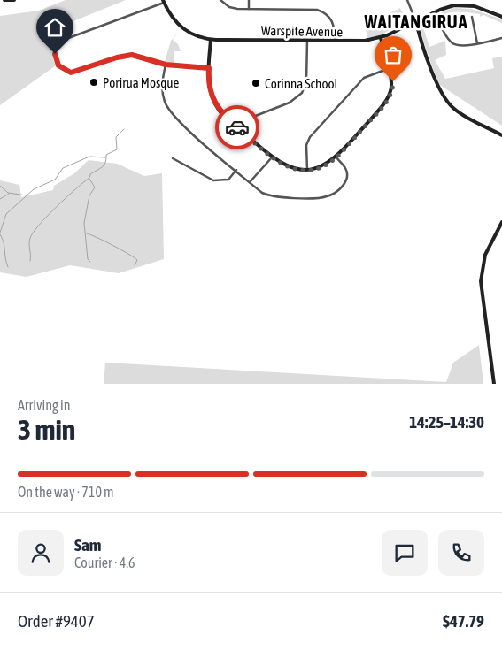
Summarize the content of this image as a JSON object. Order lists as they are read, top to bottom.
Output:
{
  "streets": {
    "main road": ["Warspite Avenue"]
  },
  "districts": ["WAITANGIRUA"],
  "places": ["Porirua Mosque", "Corinna School"],
  "page": {
    "heading": ["3 min", "Arriving in", "14:25–14:30"],
    "panel": [
      "Sam",
      "Courier · 4.6",
      "Order #9407",
      "$47.79"
    ],
    "bar": "On the way · 710 m"
  }
}
